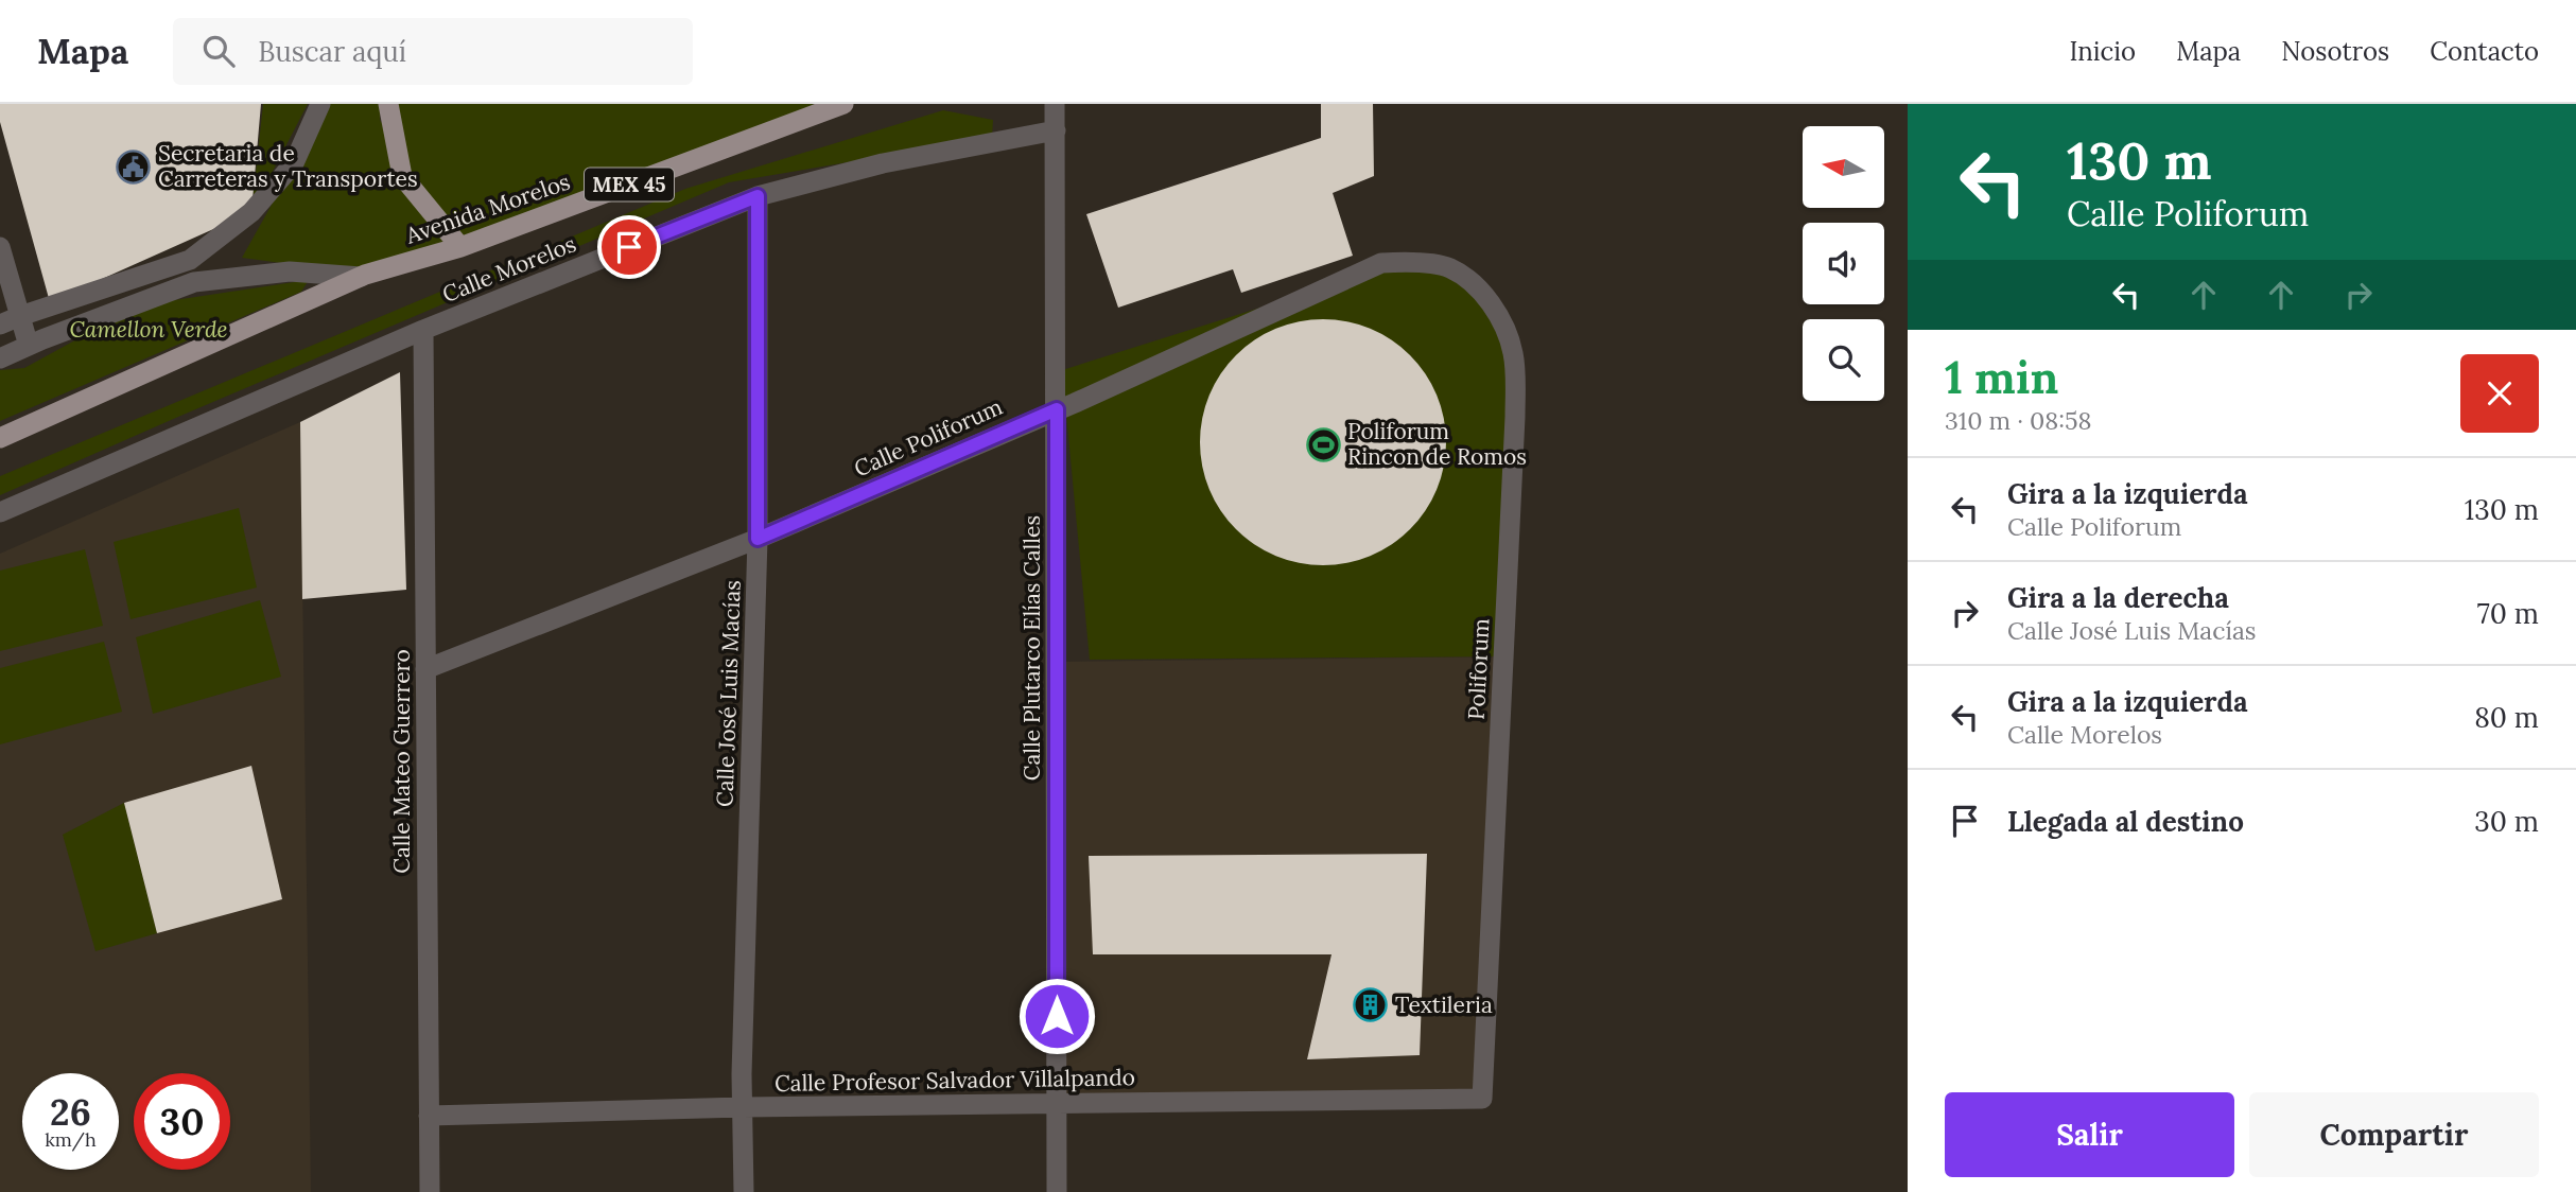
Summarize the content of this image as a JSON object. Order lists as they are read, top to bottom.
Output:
{
  "streets": {
    "main road": ["MEX 45", "Avenida Morelos"],
    "street": [
      "Calle Morelos",
      "Calle Poliforum",
      "Calle Plutarco Elías Calles",
      "Poliforum",
      "Calle José Luis Macías",
      "Calle Mateo Guerrero",
      "Calle Profesor Salvador Villalpando"
    ]
  },
  "crossings": [
    ["MEX 45", "Avenida Morelos"],
    ["Calle Morelos", "Calle Plutarco Elías Calles"],
    ["Calle Morelos", "Calle José Luis Macías"],
    ["Calle Morelos", "Calle Mateo Guerrero"],
    ["Calle Poliforum", "Calle Plutarco Elías Calles"],
    ["Calle Poliforum", "Poliforum"],
    ["Calle Poliforum", "Calle José Luis Macías"],
    ["Calle Poliforum", "Calle Mateo Guerrero"],
    ["Calle Plutarco Elías Calles", "Calle Profesor Salvador Villalpando"],
    ["Poliforum", "Calle Profesor Salvador Villalpando"],
    ["Calle José Luis Macías", "Calle Profesor Salvador Villalpando"],
    ["Calle Mateo Guerrero", "Calle Profesor Salvador Villalpando"]
  ],
  "parks": ["Camellon Verde"],
  "places": {
    "public building": ["Secretaria de Carreteras y Transportes"],
    "sports": ["Poliforum Rincon de Romos"],
    "building": ["Textileria"]
  },
  "north": "left",
  "page": {
    "header": "Mapa",
    "search": "Buscar aquí",
    "nav": [
      "Inicio",
      "Mapa",
      "Nosotros",
      "Contacto"
    ],
    "turn": ["130 m", "Calle Poliforum"],
    "heading": ["1 min", "310 m · 08:58"],
    "list": [
      {
        "name": "Gira a la izquierda",
        "note": "Calle Poliforum",
        "value": "130 m"
      },
      {
        "name": "Gira a la derecha",
        "note": "Calle José Luis Macías",
        "value": "70 m"
      },
      {
        "name": "Gira a la izquierda",
        "note": "Calle Morelos",
        "value": "80 m"
      },
      {
        "name": "Llegada al destino",
        "value": "30 m"
      }
    ],
    "speed": "26 km/h",
    "limit": "30",
    "buttons": ["Salir", "Compartir"]
  }
}
